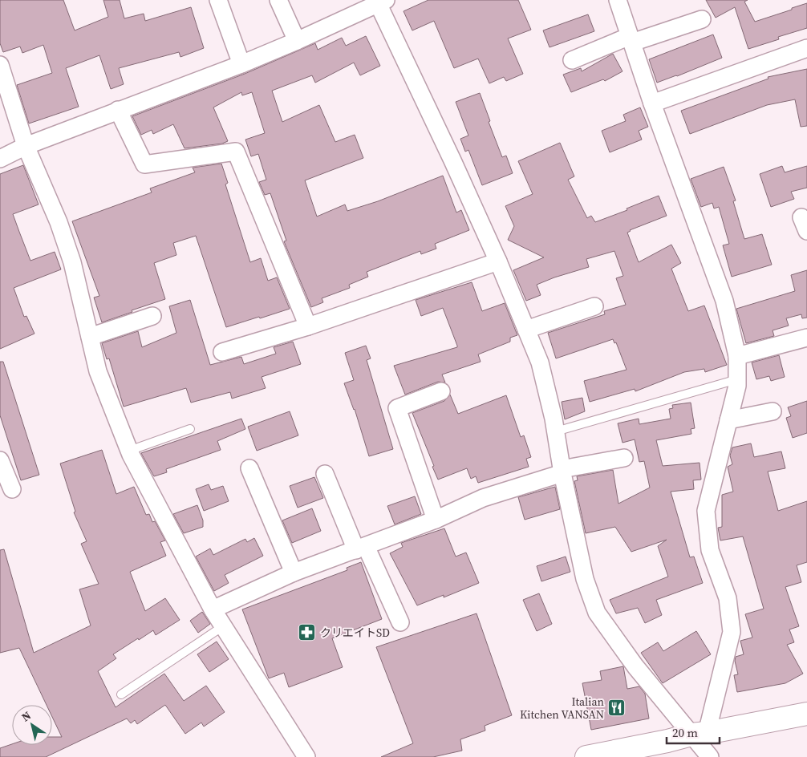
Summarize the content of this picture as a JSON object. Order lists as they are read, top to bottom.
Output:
{
  "places": {
    "pharmacy": ["クリエイトSD"],
    "restaurant": ["Italian Kitchen VANSAN"]
  },
  "scale_bar": "20 m",
  "north": "top left"
}
